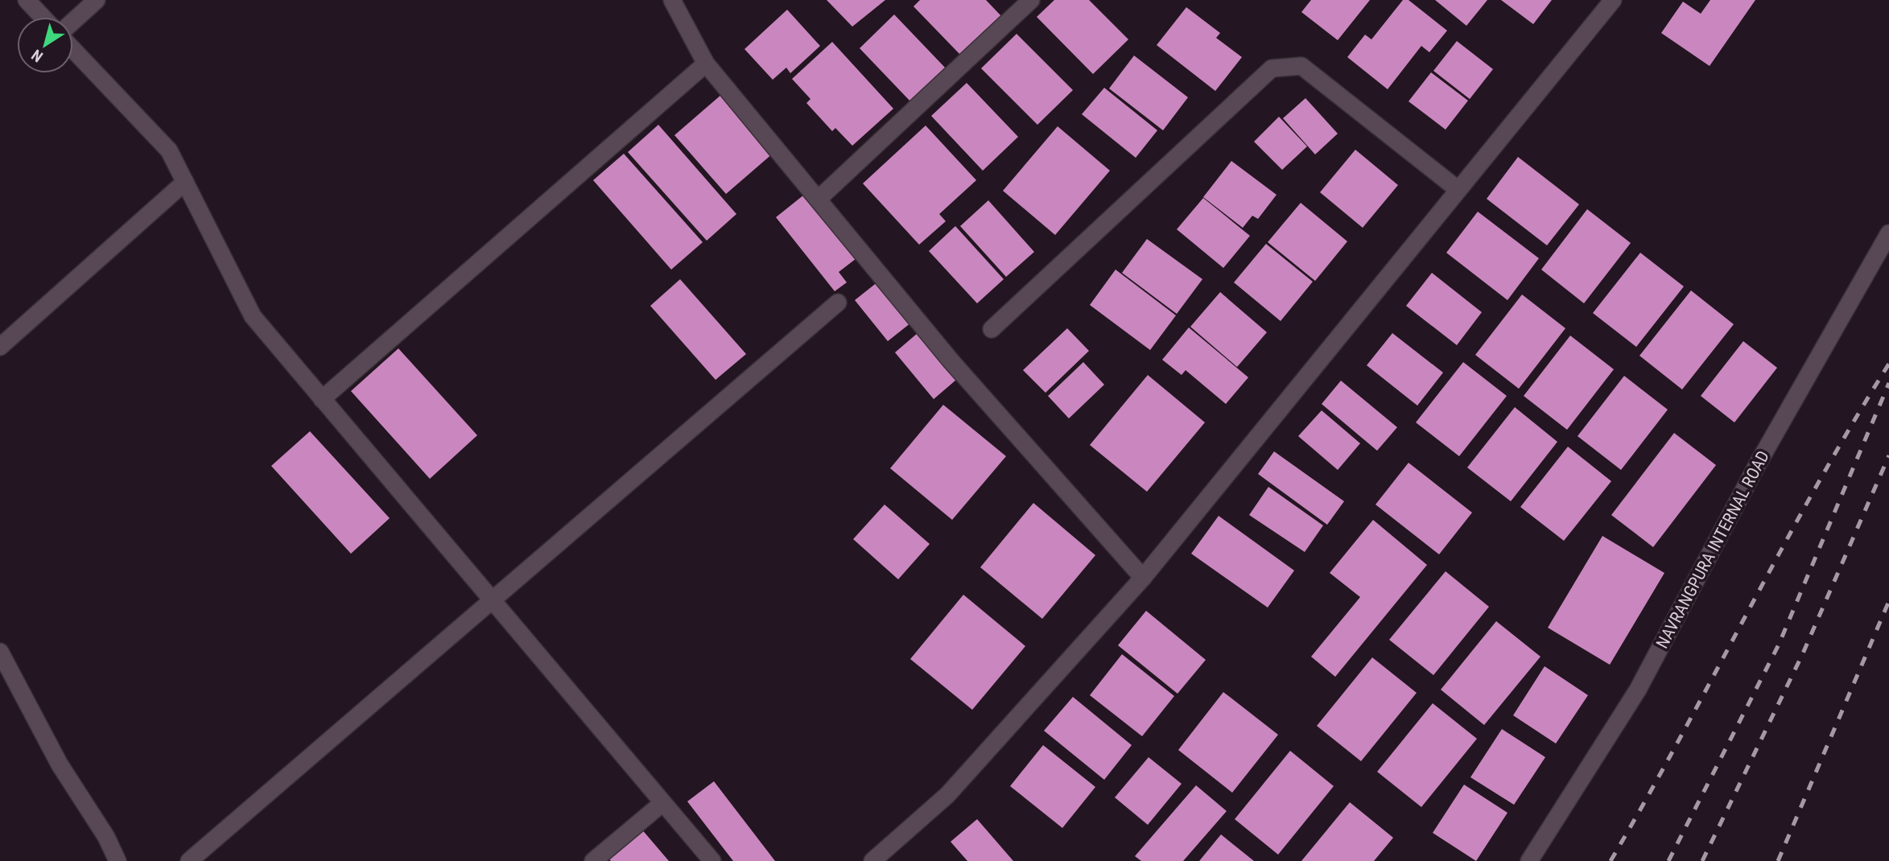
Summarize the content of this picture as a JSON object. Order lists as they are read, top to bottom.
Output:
{
  "streets": {
    "street": ["NAVRANGPURA INTERNAL ROAD"]
  },
  "north": "bottom left"
}
